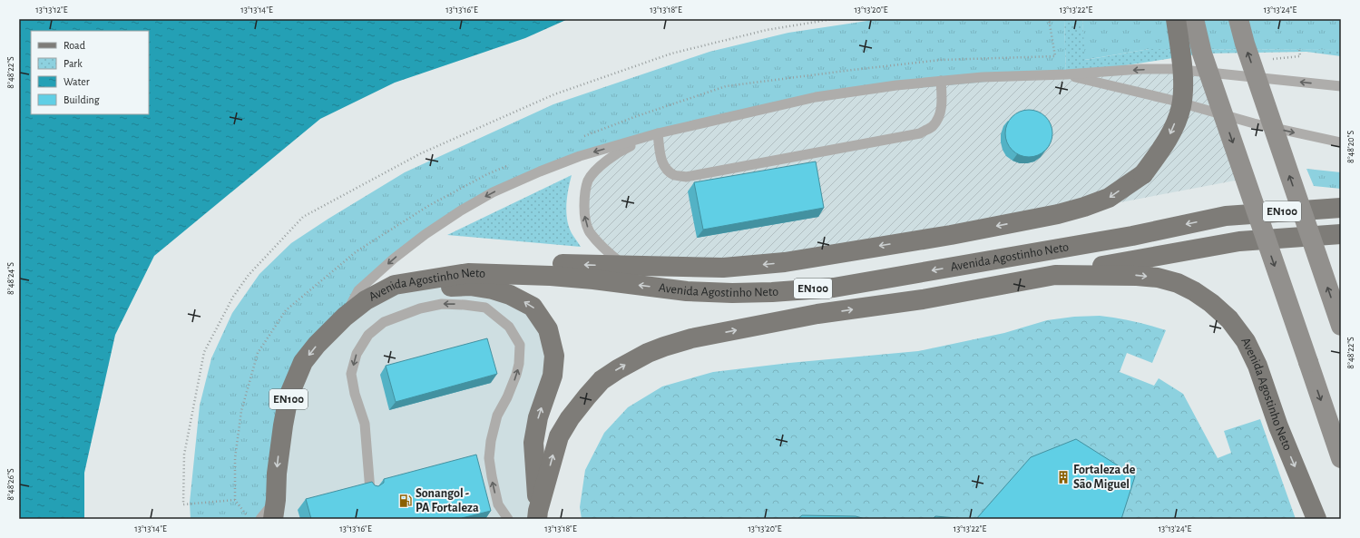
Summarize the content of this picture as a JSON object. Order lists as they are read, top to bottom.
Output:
{
  "streets": {
    "main road": ["EN100", "Avenida Agostinho Neto"]
  },
  "places": {
    "building": ["Fortaleza de São Miguel"],
    "fuel station": ["Sonangol - PA Fortaleza"]
  },
  "legend": [
    "Road",
    "Park",
    "Water",
    "Building"
  ],
  "coordinates": [
    "13°13'12\"E",
    "13°13'14\"E",
    "13°13'16\"E",
    "13°13'18\"E",
    "13°13'20\"E",
    "13°13'22\"E",
    "13°13'24\"E",
    "8°48'22\"S",
    "8°48'20\"S",
    "8°48'24\"S",
    "8°48'26\"S"
  ]
}
